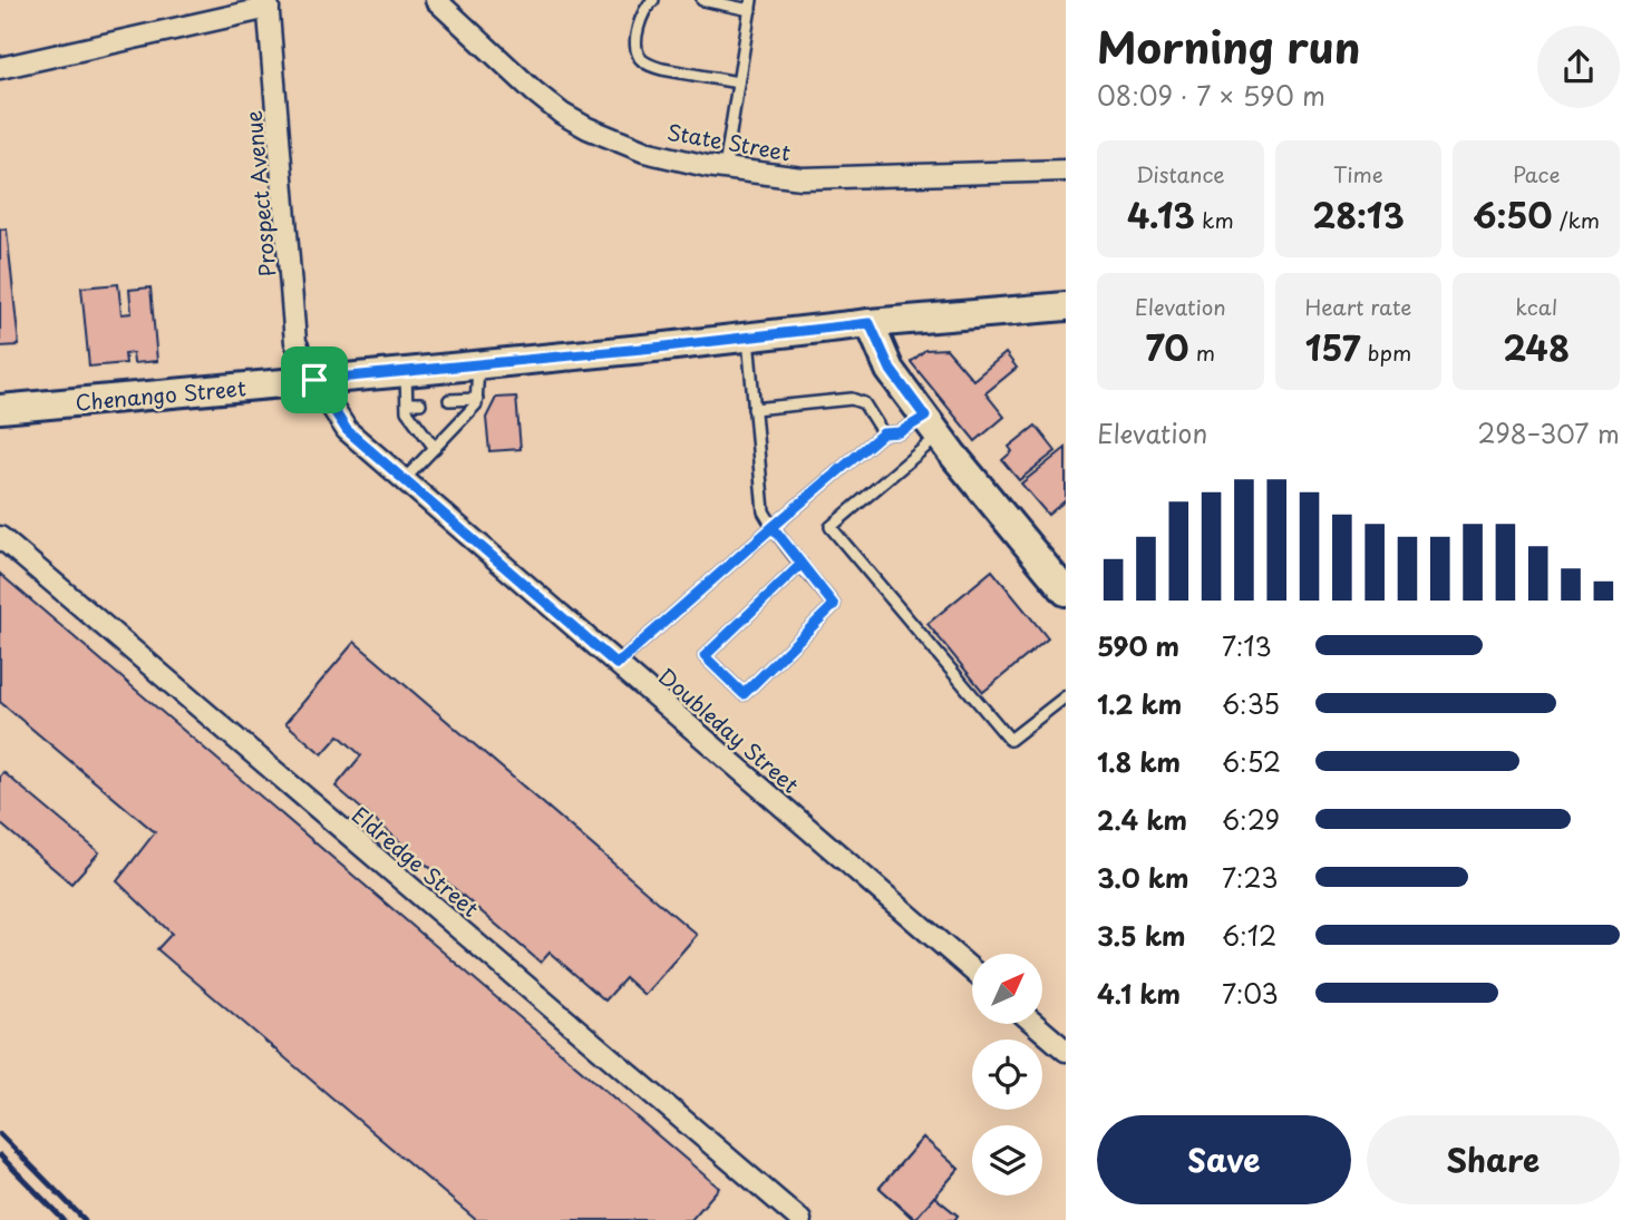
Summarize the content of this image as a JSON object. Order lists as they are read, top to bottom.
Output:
{
  "streets": {
    "street": [
      "State Street",
      "Prospect Avenue",
      "Chenango Street",
      "Doubleday Street",
      "Eldredge Street"
    ]
  },
  "crossings": [
    ["Prospect Avenue", "Chenango Street"],
    ["Prospect Avenue", "Doubleday Street"],
    ["Chenango Street", "Doubleday Street"]
  ],
  "north": "top right",
  "page": {
    "heading": ["Morning run", "08:09 · 7 × 590 m"],
    "stats": [
      ["Distance", "4.13 km"],
      ["Time", "28:13"],
      ["Pace", "6:50 /km"],
      ["Elevation", "70 m"],
      ["Heart rate", "157 bpm"],
      ["kcal", "248"]
    ],
    "chart": ["Elevation", "298–307 m"],
    "list": [
      {
        "name": "590 m",
        "note": "7:13"
      },
      {
        "name": "1.2 km",
        "note": "6:35"
      },
      {
        "name": "1.8 km",
        "note": "6:52"
      },
      {
        "name": "2.4 km",
        "note": "6:29"
      },
      {
        "name": "3.0 km",
        "note": "7:23"
      },
      {
        "name": "3.5 km",
        "note": "6:12"
      },
      {
        "name": "4.1 km",
        "note": "7:03"
      }
    ],
    "buttons": ["Save", "Share"]
  }
}
